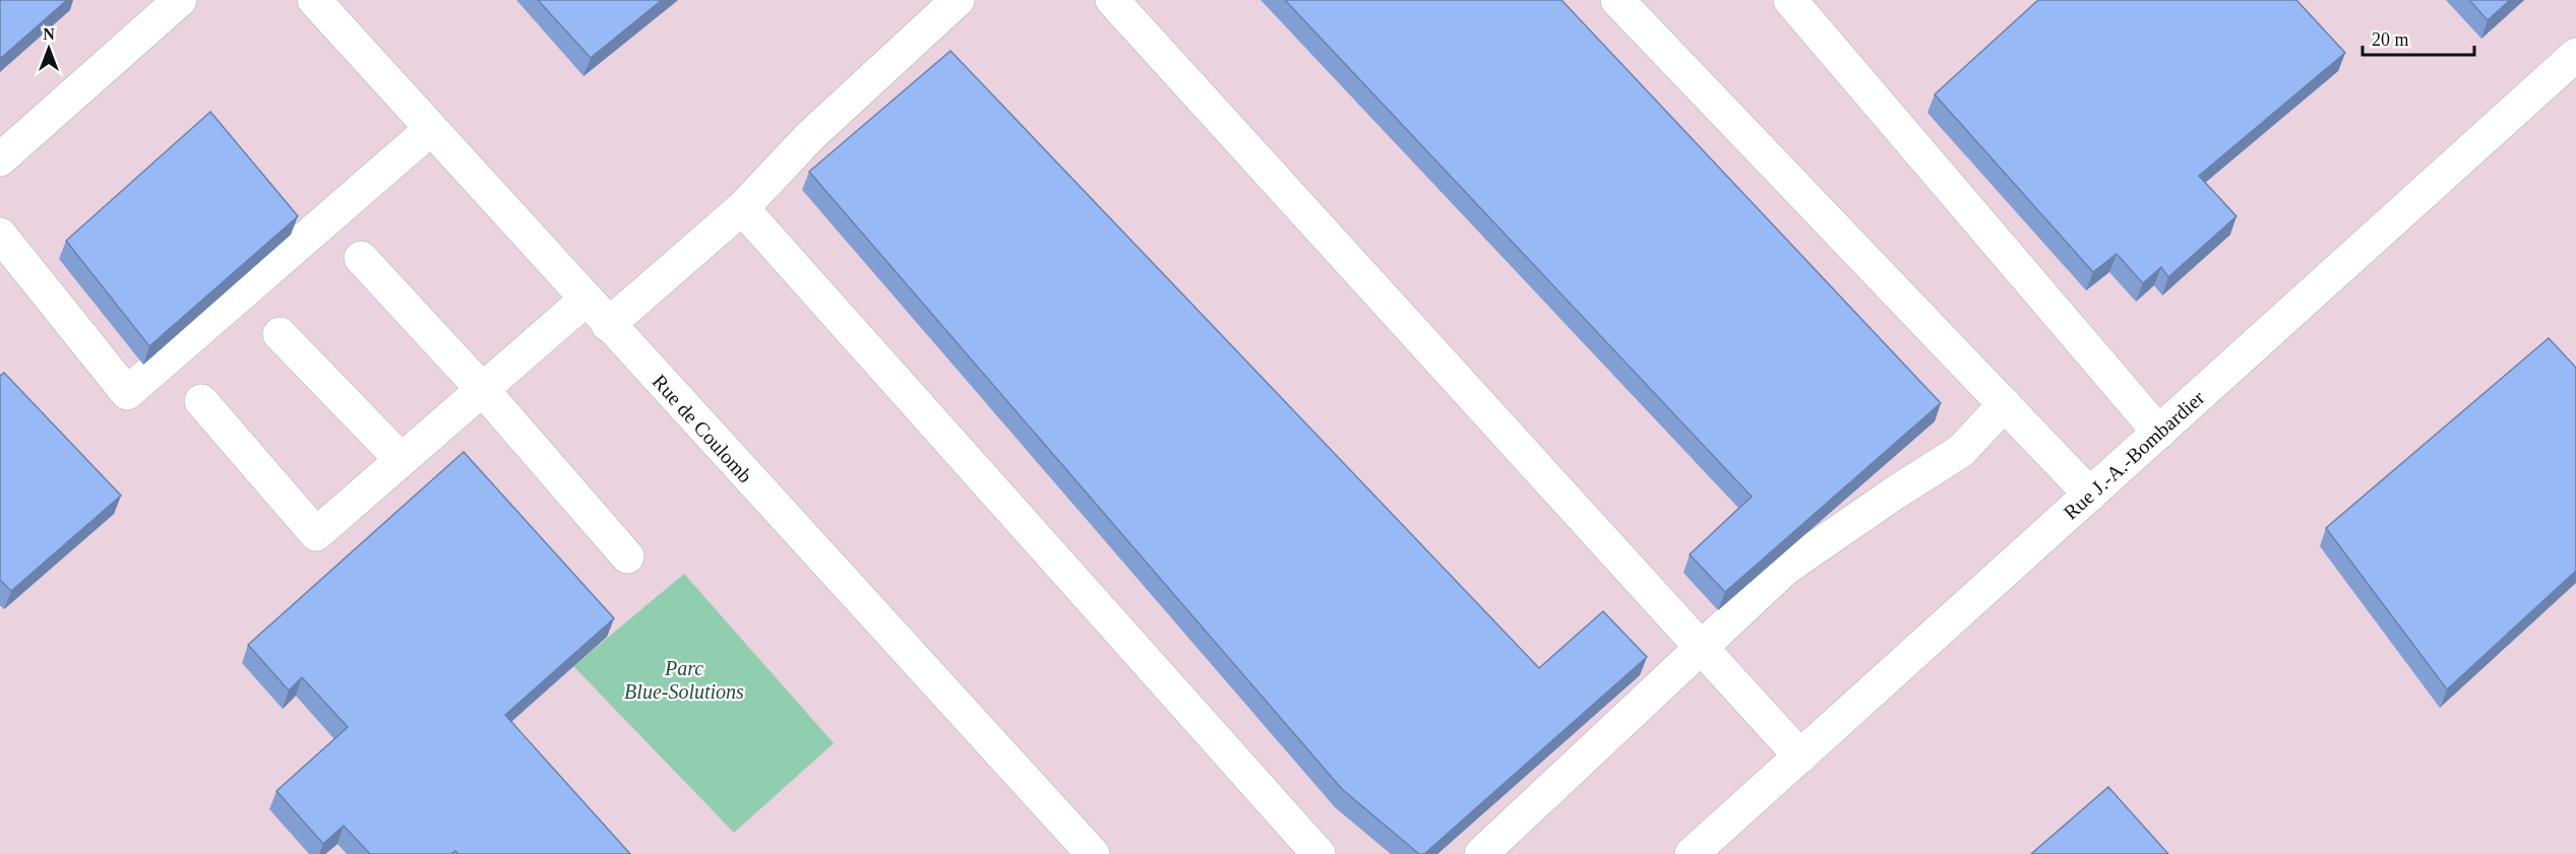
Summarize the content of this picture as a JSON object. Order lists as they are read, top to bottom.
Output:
{
  "streets": {
    "street": ["Rue de Coulomb", "Rue J.-A.-Bombardier"]
  },
  "parks": ["Parc Blue-Solutions"],
  "scale_bar": "20 m",
  "north": "top"
}
